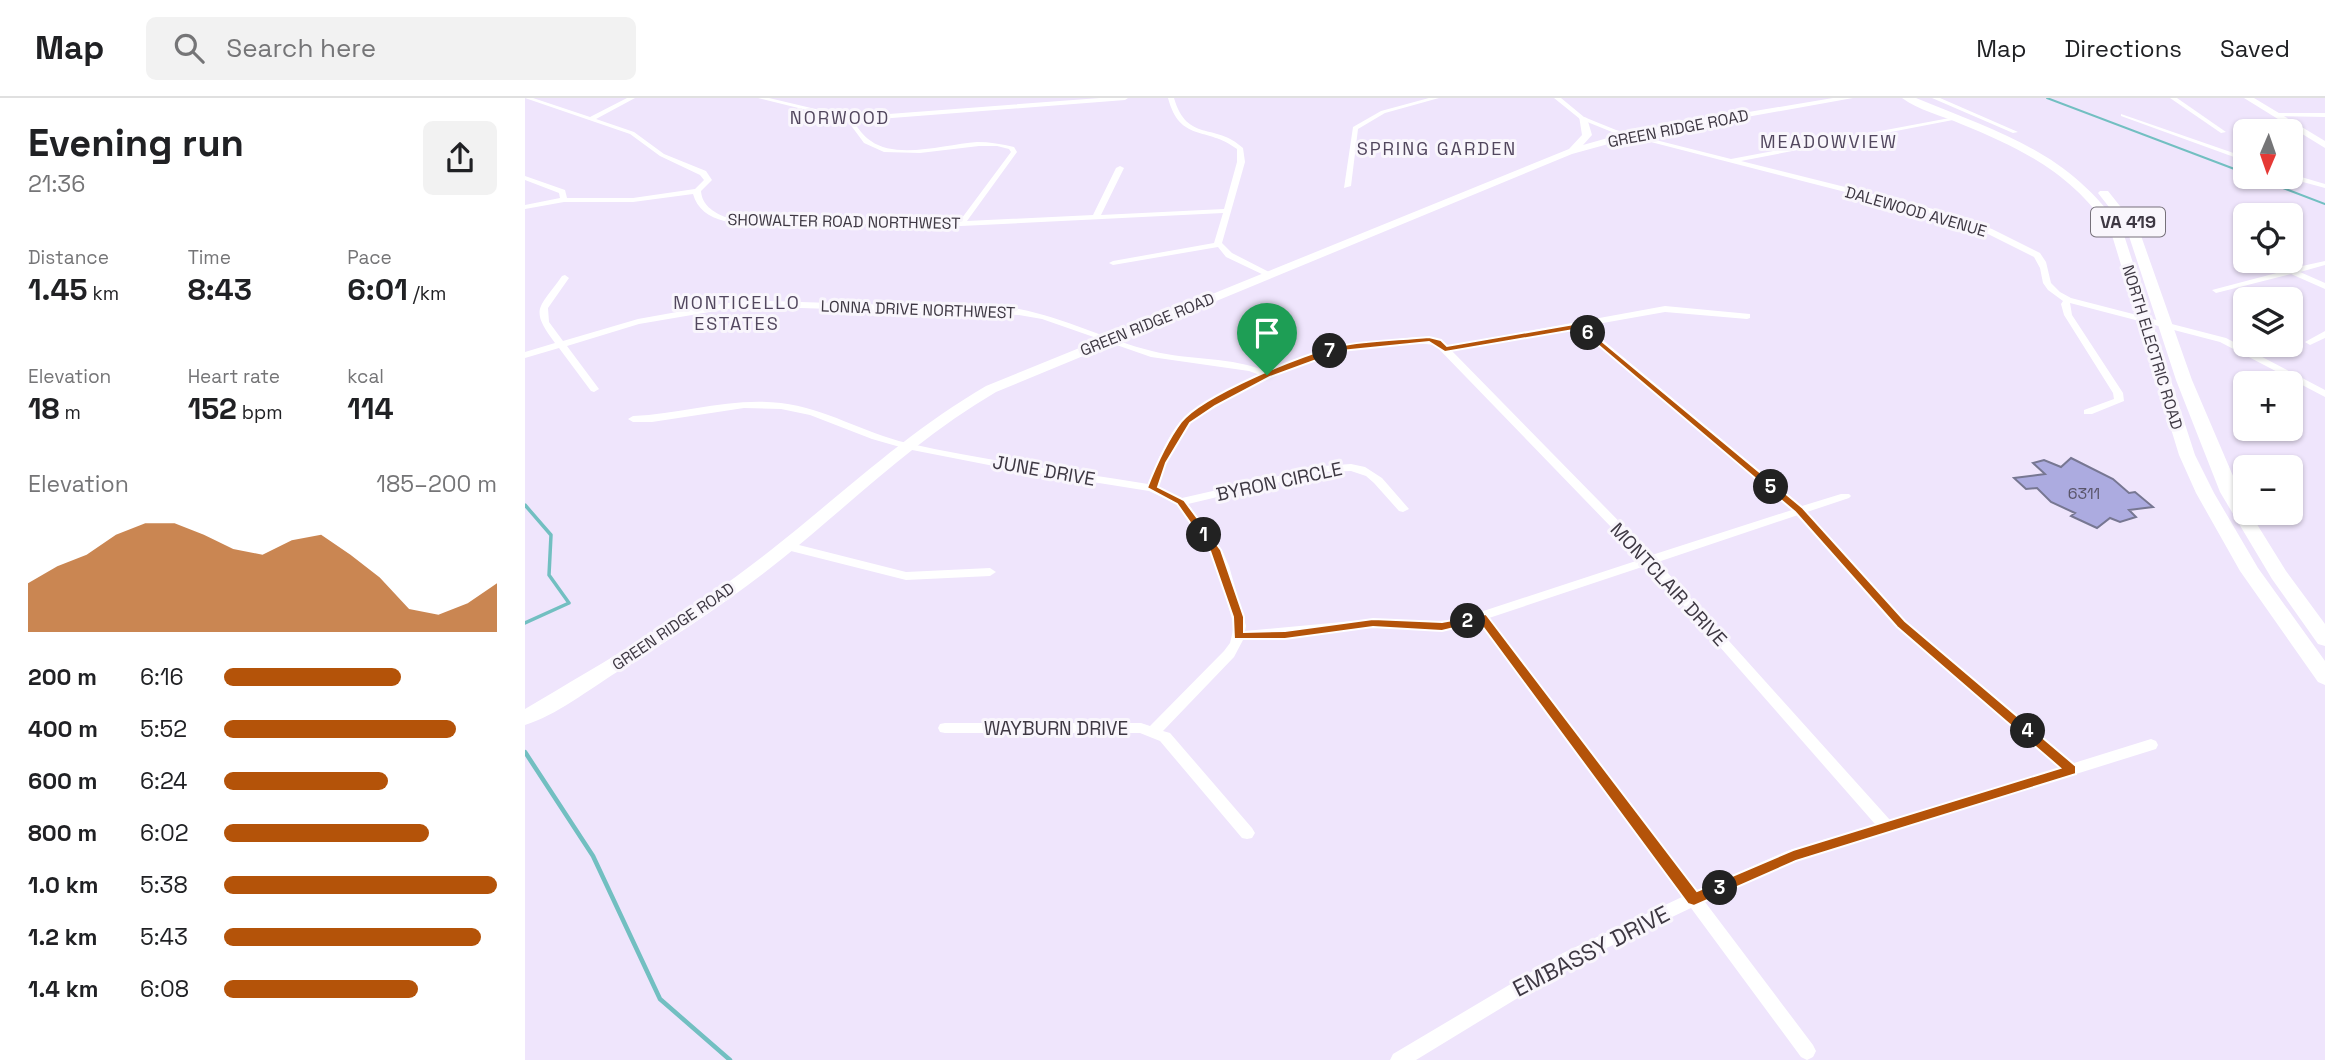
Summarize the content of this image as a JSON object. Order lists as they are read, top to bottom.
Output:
{
  "streets": {
    "main road": ["VA 419", "NORTH ELECTRIC ROAD"],
    "street": [
      "GREEN RIDGE ROAD",
      "DALEWOOD AVENUE",
      "SHOWALTER ROAD NORTHWEST",
      "LONNA DRIVE NORTHWEST",
      "JUNE DRIVE",
      "BYRON CIRCLE",
      "MONTCLAIR DRIVE",
      "WAYBURN DRIVE",
      "EMBASSY DRIVE"
    ]
  },
  "crossings": [
    ["GREEN RIDGE ROAD", "DALEWOOD AVENUE"],
    ["GREEN RIDGE ROAD", "LONNA DRIVE NORTHWEST"],
    ["GREEN RIDGE ROAD", "JUNE DRIVE"],
    ["DALEWOOD AVENUE", "NORTH ELECTRIC ROAD"],
    ["JUNE DRIVE", "BYRON CIRCLE"],
    ["MONTCLAIR DRIVE", "EMBASSY DRIVE"]
  ],
  "districts": [
    "NORWOOD",
    "MEADOWVIEW",
    "SPRING GARDEN",
    "MONTICELLO ESTATES"
  ],
  "house_numbers": ["6311"],
  "north": "bottom",
  "page": {
    "header": "Map",
    "search": "Search here",
    "nav": ["Map", "Directions", "Saved"],
    "heading": ["Evening run", "21:36"],
    "map_buttons": ["+", "−"],
    "stats": [
      ["Distance", "1.45 km"],
      ["Time", "8:43"],
      ["Pace", "6:01 /km"],
      ["Elevation", "18 m"],
      ["Heart rate", "152 bpm"],
      ["kcal", "114"]
    ],
    "pins": [
      "6",
      "7",
      "5",
      "1",
      "2",
      "4",
      "3"
    ],
    "chart": ["Elevation", "185–200 m"],
    "list": [
      {
        "name": "200 m",
        "note": "6:16"
      },
      {
        "name": "400 m",
        "note": "5:52"
      },
      {
        "name": "600 m",
        "note": "6:24"
      },
      {
        "name": "800 m",
        "note": "6:02"
      },
      {
        "name": "1.0 km",
        "note": "5:38"
      },
      {
        "name": "1.2 km",
        "note": "5:43"
      },
      {
        "name": "1.4 km",
        "note": "6:08"
      }
    ]
  }
}
